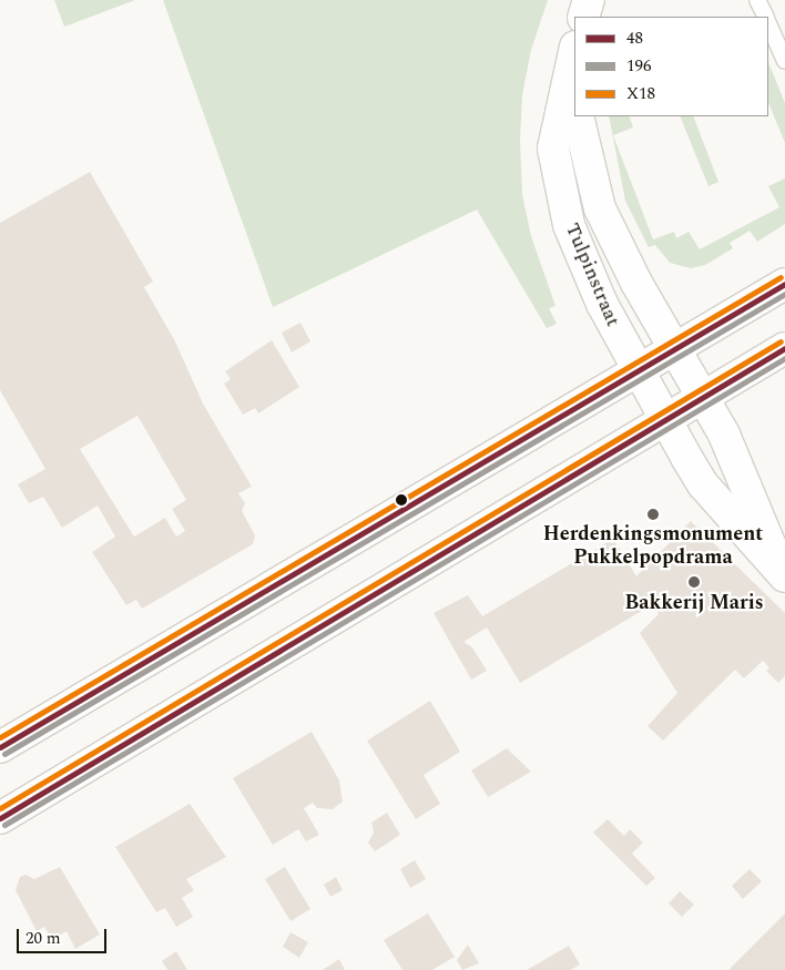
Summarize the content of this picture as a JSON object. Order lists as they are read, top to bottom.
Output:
{
  "streets": {
    "main road": ["Tulpinstraat"]
  },
  "places": ["Herdenkingsmonument Pukkelpopdrama", "Bakkerij Maris"],
  "lines": ["transit line X18", "transit line 48", "transit line 196"],
  "legend": ["48", "196", "X18"],
  "scale_bar": "20 m"
}
